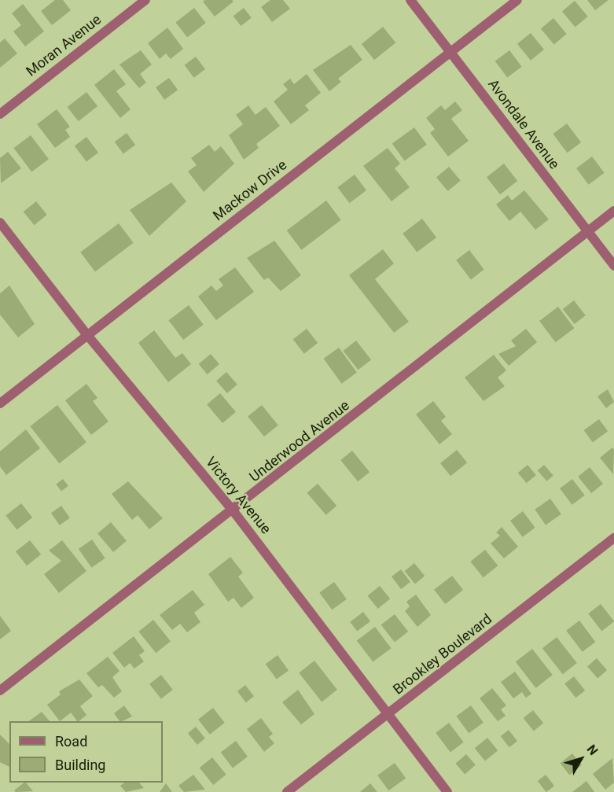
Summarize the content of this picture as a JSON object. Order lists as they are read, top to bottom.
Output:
{
  "streets": {
    "street": [
      "Moran Avenue",
      "Avondale Avenue",
      "Mackow Drive",
      "Underwood Avenue",
      "Victory Avenue",
      "Brookley Boulevard"
    ]
  },
  "crossings": [
    ["Avondale Avenue", "Mackow Drive"],
    ["Avondale Avenue", "Underwood Avenue"],
    ["Mackow Drive", "Victory Avenue"],
    ["Underwood Avenue", "Victory Avenue"],
    ["Victory Avenue", "Brookley Boulevard"]
  ],
  "legend": ["Road", "Building"],
  "north": "top right"
}
